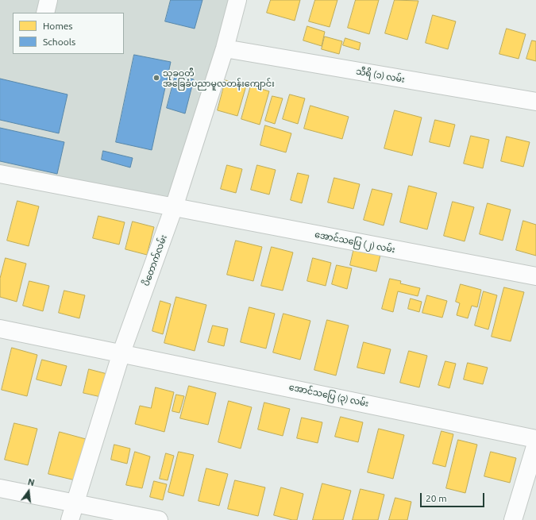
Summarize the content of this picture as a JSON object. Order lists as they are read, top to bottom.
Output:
{
  "streets": {
    "street": [
      "သီရိ (၁) လမ်း",
      "အောင်သပြေ (၂) လမ်း",
      "ပိတောက်လမ်း",
      "အောင်သပြေ (၃) လမ်း"
    ]
  },
  "crossings": [
    ["သီရိ (၁) လမ်း", "ပိတောက်လမ်း"],
    ["အောင်သပြေ (၂) လမ်း", "ပိတောက်လမ်း"],
    ["ပိတောက်လမ်း", "အောင်သပြေ (၃) လမ်း"]
  ],
  "places": ["သုခဝတီ အခြေခံပညာမူလတန်းကျောင်း"],
  "legend": ["Homes", "Schools"],
  "scale_bar": "20 m",
  "north": "top"
}
